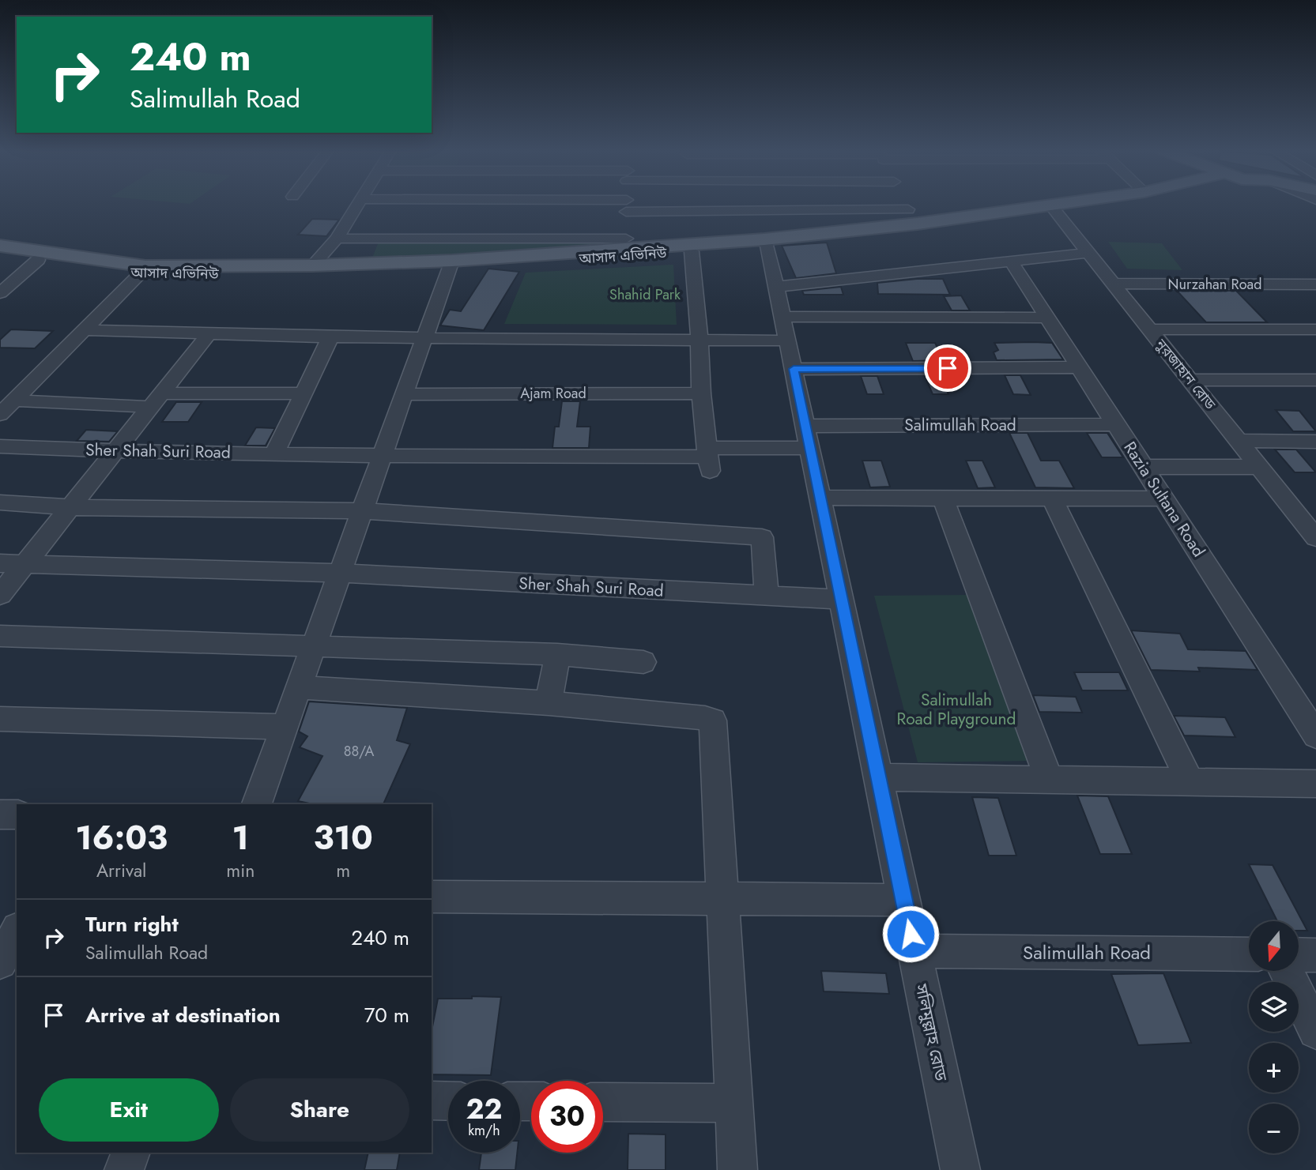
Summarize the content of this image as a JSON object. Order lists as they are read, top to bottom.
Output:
{
  "streets": {
    "main road": ["আসাদ এভিনিউ"],
    "street": [
      "Nurzahan Road",
      "নুরজাহান রোড",
      "Ajam Road",
      "Salimullah Road",
      "Sher Shah Suri Road",
      "Razia Sultana Road",
      "সলিমুল্লাহ রোড"
    ]
  },
  "crossings": [
    ["আসাদ এভিনিউ", "নুরজাহান রোড"],
    ["আসাদ এভিনিউ", "সলিমুল্লাহ রোড"],
    ["Nurzahan Road", "নুরজাহান রোড"],
    ["Salimullah Road", "Sher Shah Suri Road"],
    ["Salimullah Road", "Razia Sultana Road"],
    ["Salimullah Road", "সলিমুল্লাহ রোড"],
    ["Sher Shah Suri Road", "সলিমুল্লাহ রোড"]
  ],
  "parks": ["Shahid Park", "Salimullah Road Playground"],
  "house_numbers": ["88/A"],
  "north": "bottom",
  "page": {
    "turn": ["240 m", "Salimullah Road"],
    "eta": [
      "16:03",
      "Arrival",
      "1",
      "min",
      "310",
      "m"
    ],
    "list": [
      {
        "name": "Turn right",
        "note": "Salimullah Road",
        "value": "240 m"
      },
      {
        "name": "Arrive at destination",
        "value": "70 m"
      }
    ],
    "map_buttons": ["+", "−"],
    "buttons": ["Exit", "Share"],
    "speed": "22 km/h",
    "limit": "30"
  }
}
